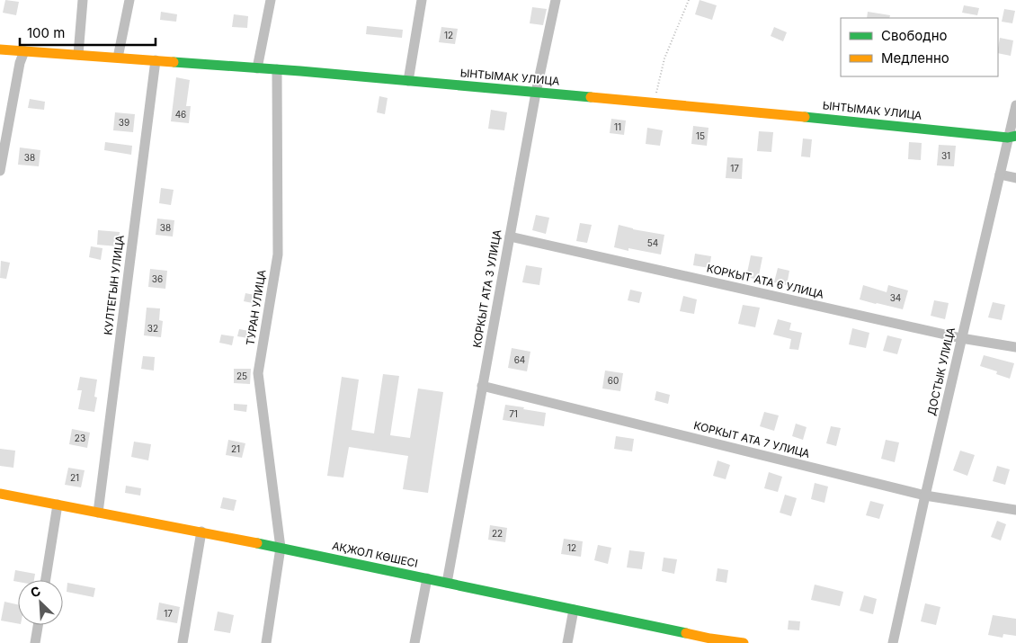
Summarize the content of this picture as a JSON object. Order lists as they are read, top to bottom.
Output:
{
  "streets": {
    "street": [
      "ЫНТЫМАК УЛИЦА",
      "КОРКЫТ АТА 6 УЛИЦА",
      "КУЛТЕГЫН УЛИЦА",
      "КОРКЫТ АТА 3 УЛИЦА",
      "ТУРАН УЛИЦА",
      "ДОСТЫК УЛИЦА",
      "КОРКЫТ АТА 7 УЛИЦА",
      "АҚЖОЛ КӨШЕСІ"
    ]
  },
  "crossings": [
    ["ЫНТЫМАК УЛИЦА", "КУЛТЕГЫН УЛИЦА"],
    ["ЫНТЫМАК УЛИЦА", "КОРКЫТ АТА 3 УЛИЦА"],
    ["ЫНТЫМАК УЛИЦА", "ТУРАН УЛИЦА"],
    ["ЫНТЫМАК УЛИЦА", "ДОСТЫК УЛИЦА"],
    ["КОРКЫТ АТА 6 УЛИЦА", "КОРКЫТ АТА 3 УЛИЦА"],
    ["КОРКЫТ АТА 6 УЛИЦА", "ДОСТЫК УЛИЦА"],
    ["КУЛТЕГЫН УЛИЦА", "АҚЖОЛ КӨШЕСІ"],
    ["КОРКЫТ АТА 3 УЛИЦА", "КОРКЫТ АТА 7 УЛИЦА"],
    ["КОРКЫТ АТА 3 УЛИЦА", "АҚЖОЛ КӨШЕСІ"],
    ["ТУРАН УЛИЦА", "АҚЖОЛ КӨШЕСІ"],
    ["ДОСТЫК УЛИЦА", "КОРКЫТ АТА 7 УЛИЦА"]
  ],
  "house_numbers": [
    "12",
    "46",
    "39",
    "11",
    "15",
    "31",
    "38",
    "17",
    "38",
    "54",
    "36",
    "34",
    "32",
    "64",
    "25",
    "60",
    "71",
    "23",
    "21",
    "21",
    "22",
    "12",
    "17"
  ],
  "legend": ["Свободно", "Медленно"],
  "scale_bar": "100 m",
  "north": "top left"
}
